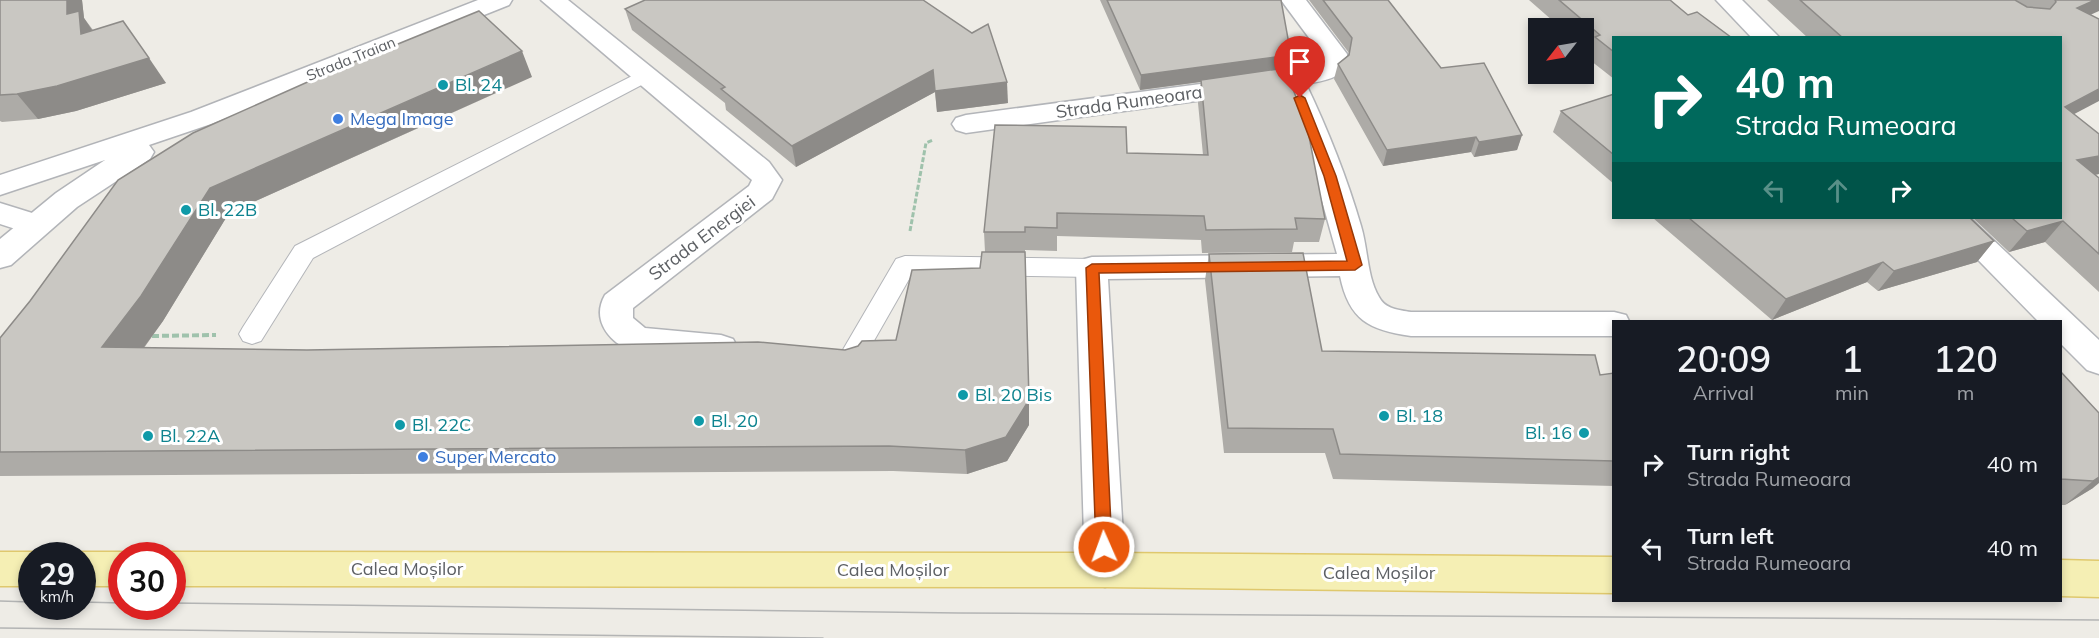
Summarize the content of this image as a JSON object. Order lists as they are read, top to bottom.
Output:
{
  "streets": {
    "main road": ["Calea Moșilor"],
    "street": ["Strada Traian", "Strada Rumeoara", "Strada Energiei"]
  },
  "places": [
    "Bl. 24",
    "Mega Image",
    "Bl. 22B",
    "Bl. 20 Bis",
    "Bl. 18",
    "Bl. 20",
    "Bl. 22C",
    "Bl. 16",
    "Bl. 22A",
    "Super Mercato"
  ],
  "north": "bottom left",
  "page": {
    "turn": ["40 m", "Strada Rumeoara"],
    "eta": [
      "20:09",
      "Arrival",
      "1",
      "min",
      "120",
      "m"
    ],
    "list": [
      {
        "name": "Turn right",
        "note": "Strada Rumeoara",
        "value": "40 m"
      },
      {
        "name": "Turn left",
        "note": "Strada Rumeoara",
        "value": "40 m"
      }
    ],
    "speed": "29 km/h",
    "limit": "30"
  }
}
